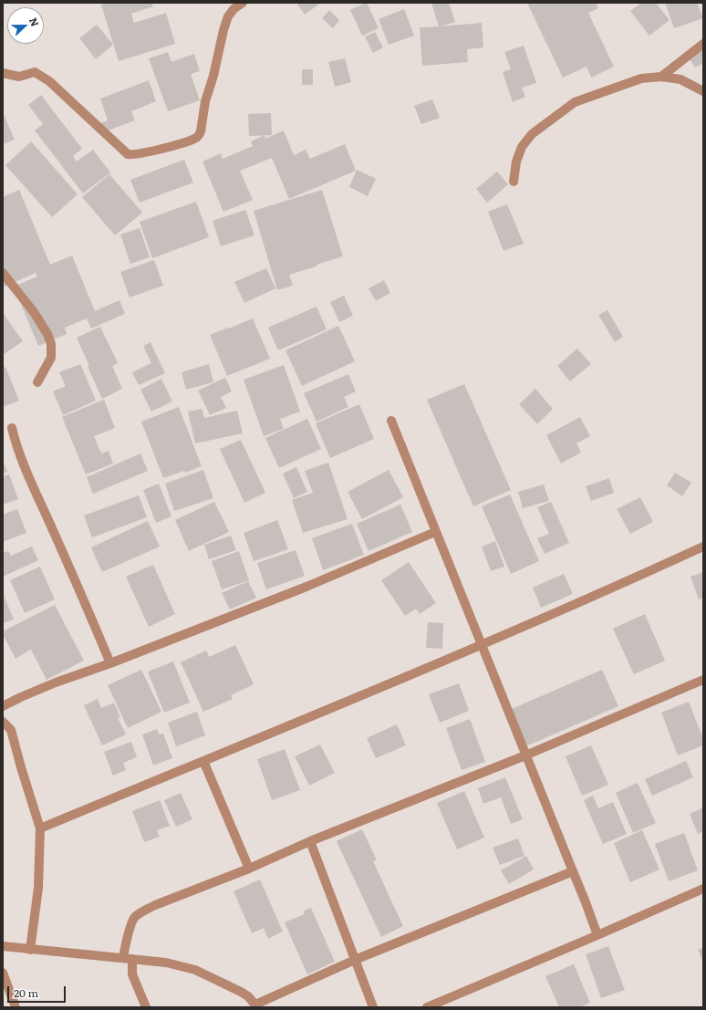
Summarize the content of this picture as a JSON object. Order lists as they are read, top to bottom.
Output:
{
  "scale_bar": "20 m",
  "north": "right"
}
